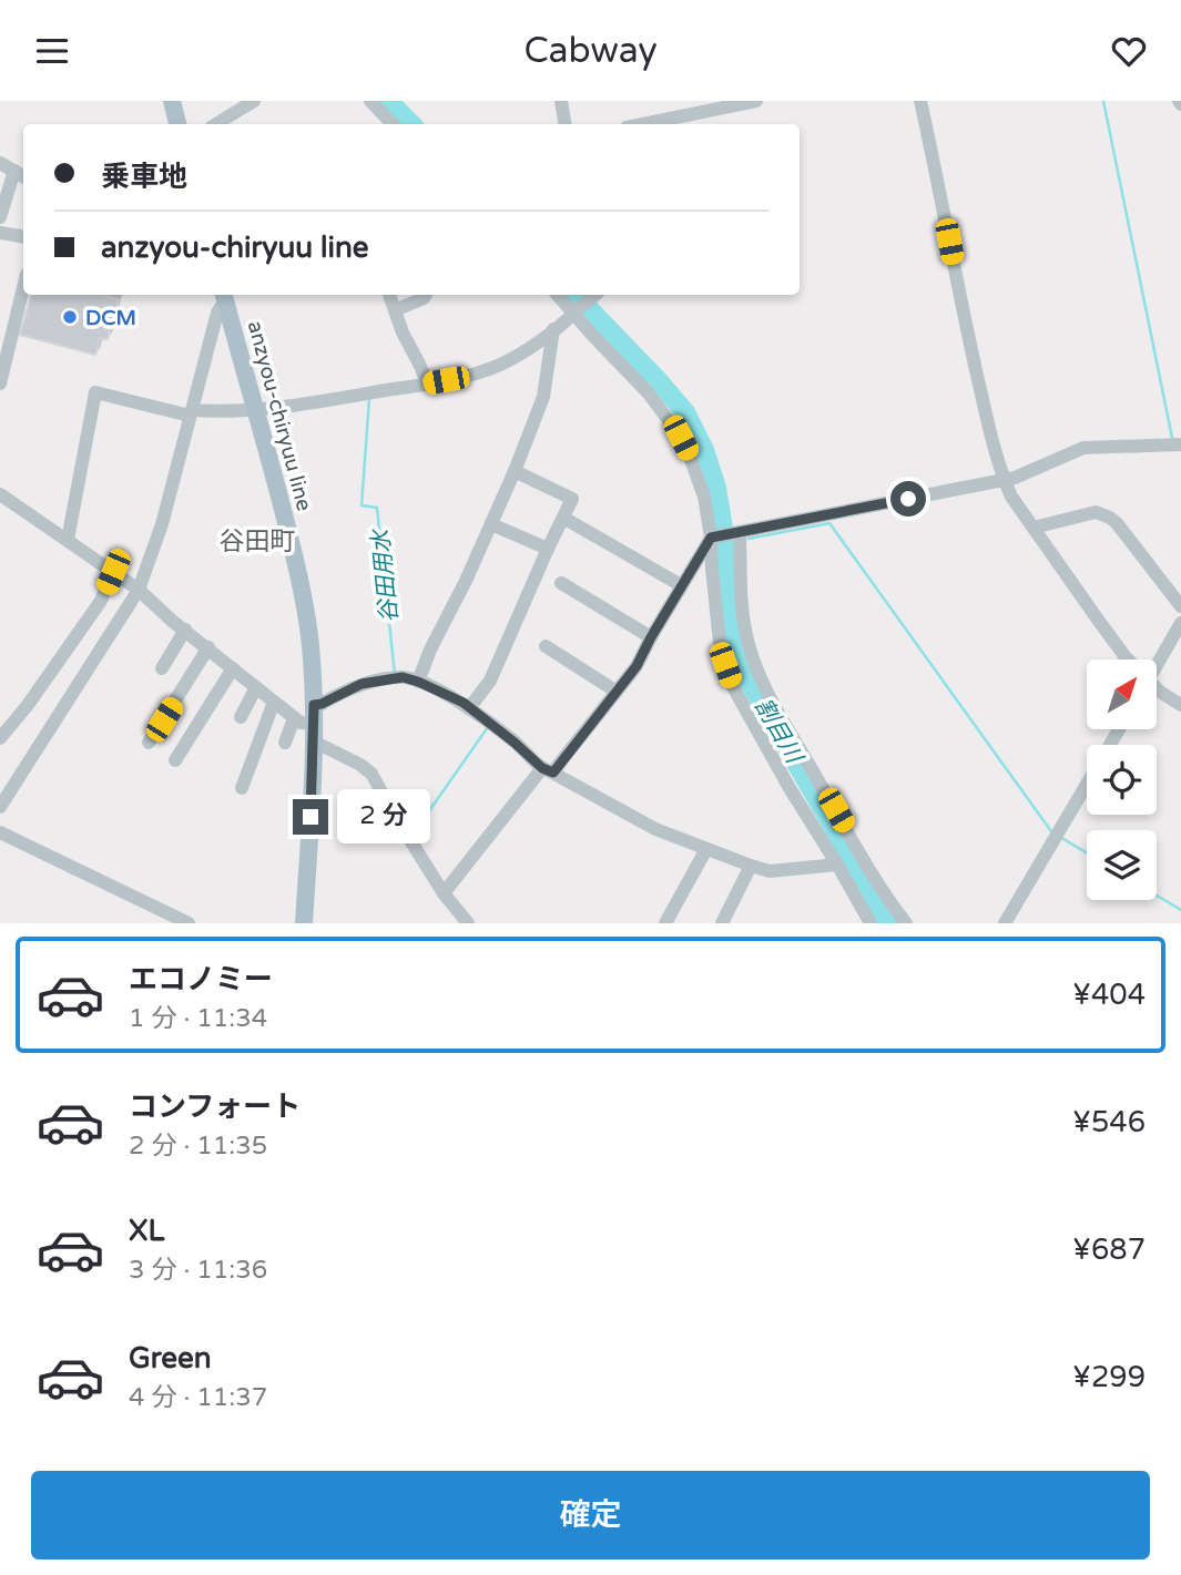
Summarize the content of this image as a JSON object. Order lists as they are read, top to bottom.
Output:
{
  "streets": {
    "main road": ["anzyou-chiryuu line"]
  },
  "districts": ["谷田町"],
  "water": ["谷田用水", "割目川"],
  "places": ["DCM"],
  "north": "top right",
  "page": {
    "header": "Cabway",
    "banner": ["乗車地", "anzyou-chiryuu line"],
    "bubble": "2 分",
    "list": [
      {
        "name": "エコノミー",
        "note": "1 分 · 11:34",
        "value": "¥404"
      },
      {
        "name": "コンフォート",
        "note": "2 分 · 11:35",
        "value": "¥546"
      },
      {
        "name": "XL",
        "note": "3 分 · 11:36",
        "value": "¥687"
      },
      {
        "name": "Green",
        "note": "4 分 · 11:37",
        "value": "¥299"
      }
    ],
    "buttons": "確定"
  }
}
